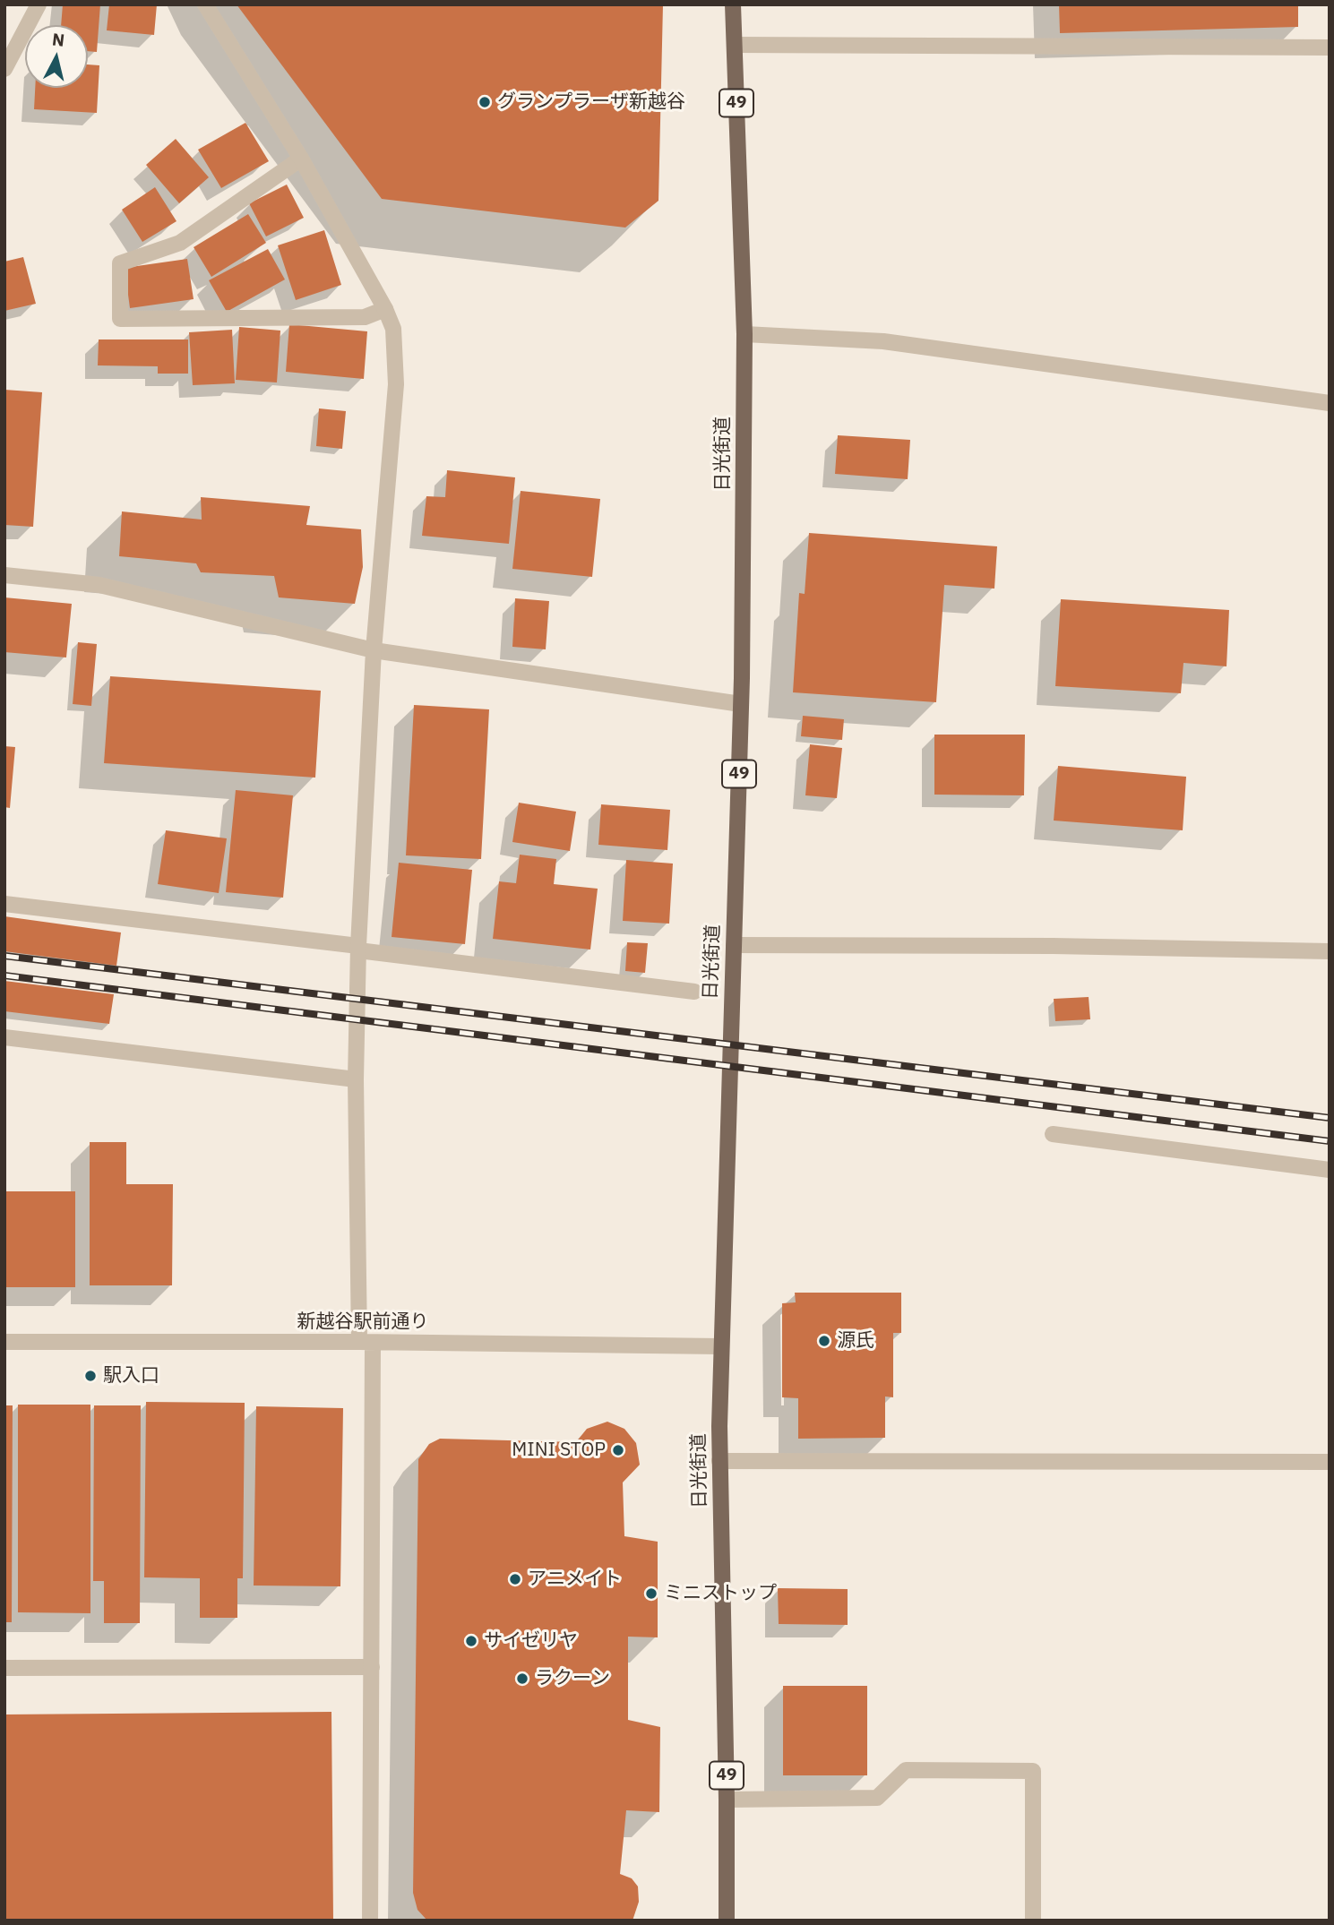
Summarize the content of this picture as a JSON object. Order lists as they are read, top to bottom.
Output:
{
  "streets": {
    "main road": ["49", "日光街道"],
    "street": ["新越谷駅前通り"]
  },
  "crossings": [
    ["日光街道", "新越谷駅前通り"]
  ],
  "places": [
    "グランプラーザ新越谷",
    "源氏",
    "駅入口",
    "MINI STOP",
    "アニメイト",
    "ミニストップ",
    "サイゼリヤ",
    "ラクーン"
  ],
  "north": "top"
}
